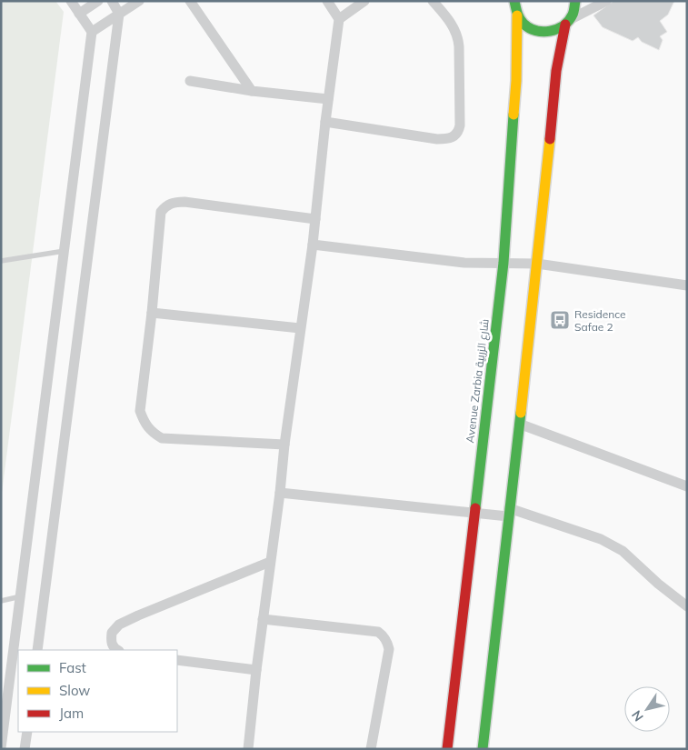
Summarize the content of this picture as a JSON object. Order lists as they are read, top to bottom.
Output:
{
  "streets": {
    "main road": ["Avenue Zarbia شارع الزربية"]
  },
  "places": {
    "bus stop": ["Residence Safae 2"]
  },
  "legend": ["Fast", "Slow", "Jam"],
  "north": "bottom left"
}
